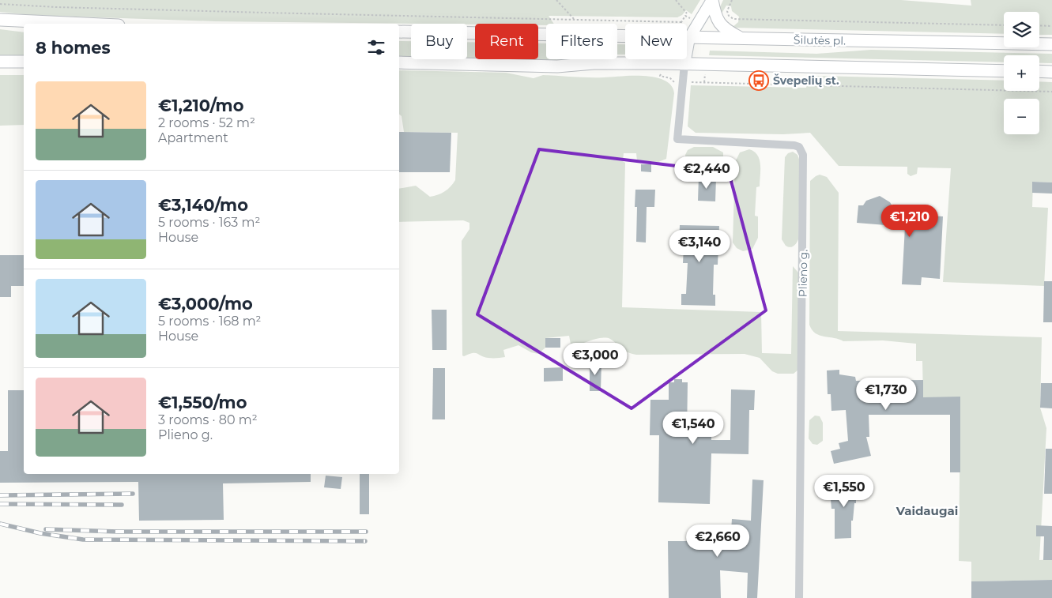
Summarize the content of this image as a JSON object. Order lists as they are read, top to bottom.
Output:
{
  "streets": {
    "main road": ["Šilutės pl."],
    "street": ["Plieno g."]
  },
  "districts": ["Vaidaugai"],
  "places": {
    "bus stop": ["Švepelių st."]
  },
  "page": {
    "map_buttons": ["+", "−"],
    "chip": [
      "Buy",
      "Rent",
      "Filters",
      "New"
    ],
    "heading": "8 homes",
    "list": [
      {
        "name": "€1,210/mo",
        "note": "2 rooms · 52 m² · Apartment"
      },
      {
        "name": "€3,140/mo",
        "note": "5 rooms · 163 m² · House"
      },
      {
        "name": "€3,000/mo",
        "note": "5 rooms · 168 m² · House"
      },
      {
        "name": "€1,550/mo",
        "note": "3 rooms · 80 m² · Plieno g."
      }
    ],
    "price": [
      "€2,440",
      "€1,210",
      "€3,140",
      "€3,000",
      "€1,730",
      "€1,540",
      "€1,550",
      "€2,660"
    ]
  }
}
